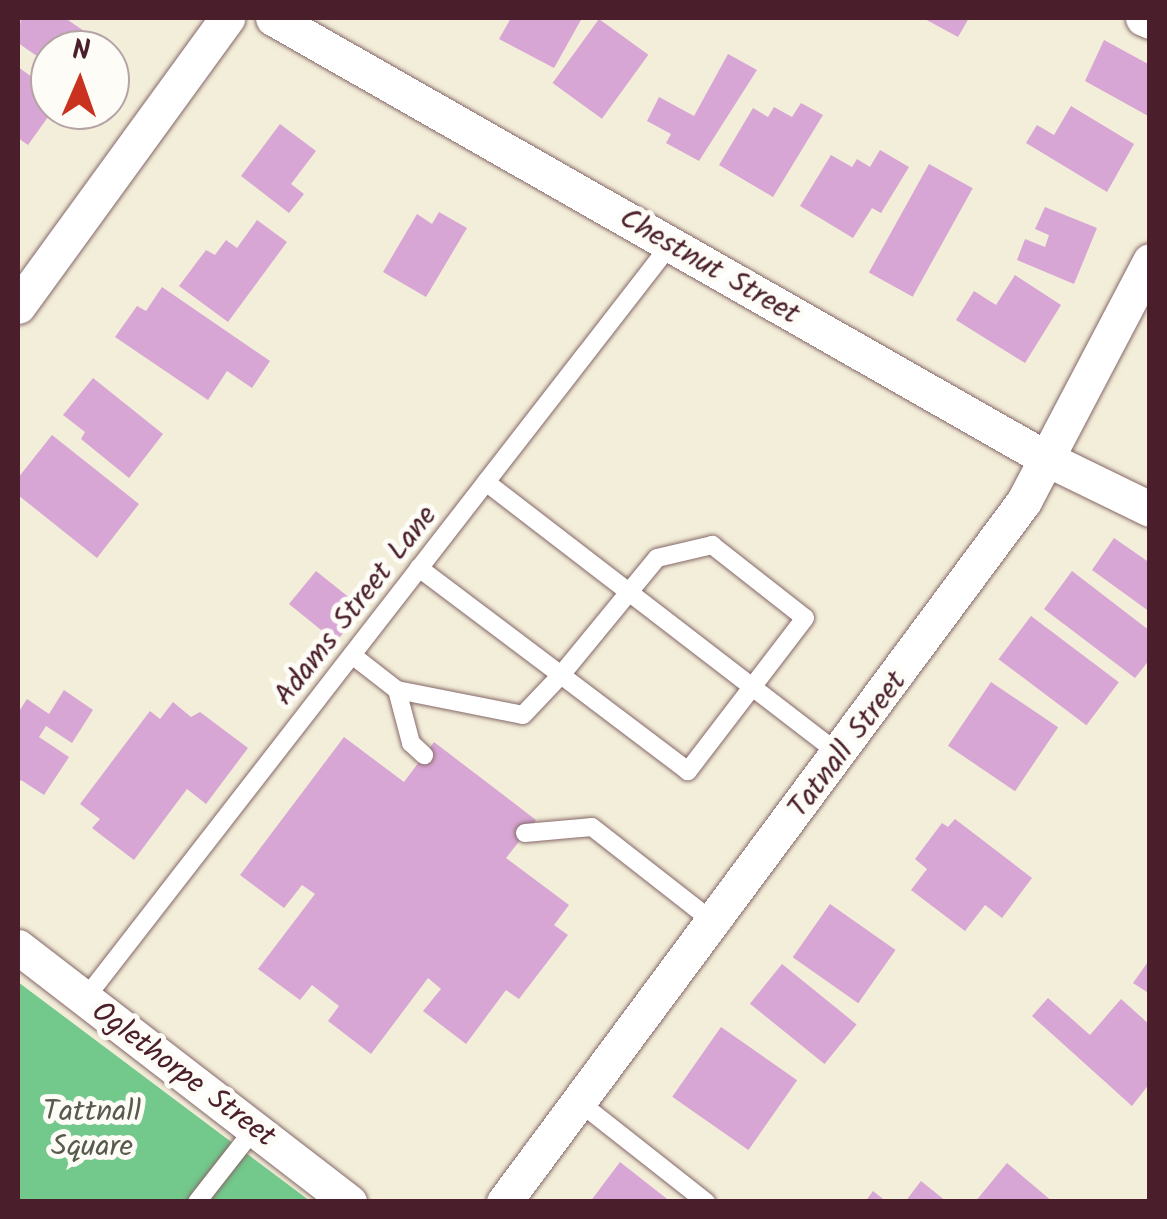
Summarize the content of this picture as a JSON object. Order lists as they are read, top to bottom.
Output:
{
  "streets": {
    "street": ["Chestnut Street", "Tatnall Street", "Oglethorpe Street"],
    "lane": ["Adams Street Lane"]
  },
  "crossings": [
    ["Chestnut Street", "Adams Street Lane"],
    ["Chestnut Street", "Tatnall Street"],
    ["Adams Street Lane", "Oglethorpe Street"]
  ],
  "parks": ["Tattnall Square"],
  "north": "top"
}
